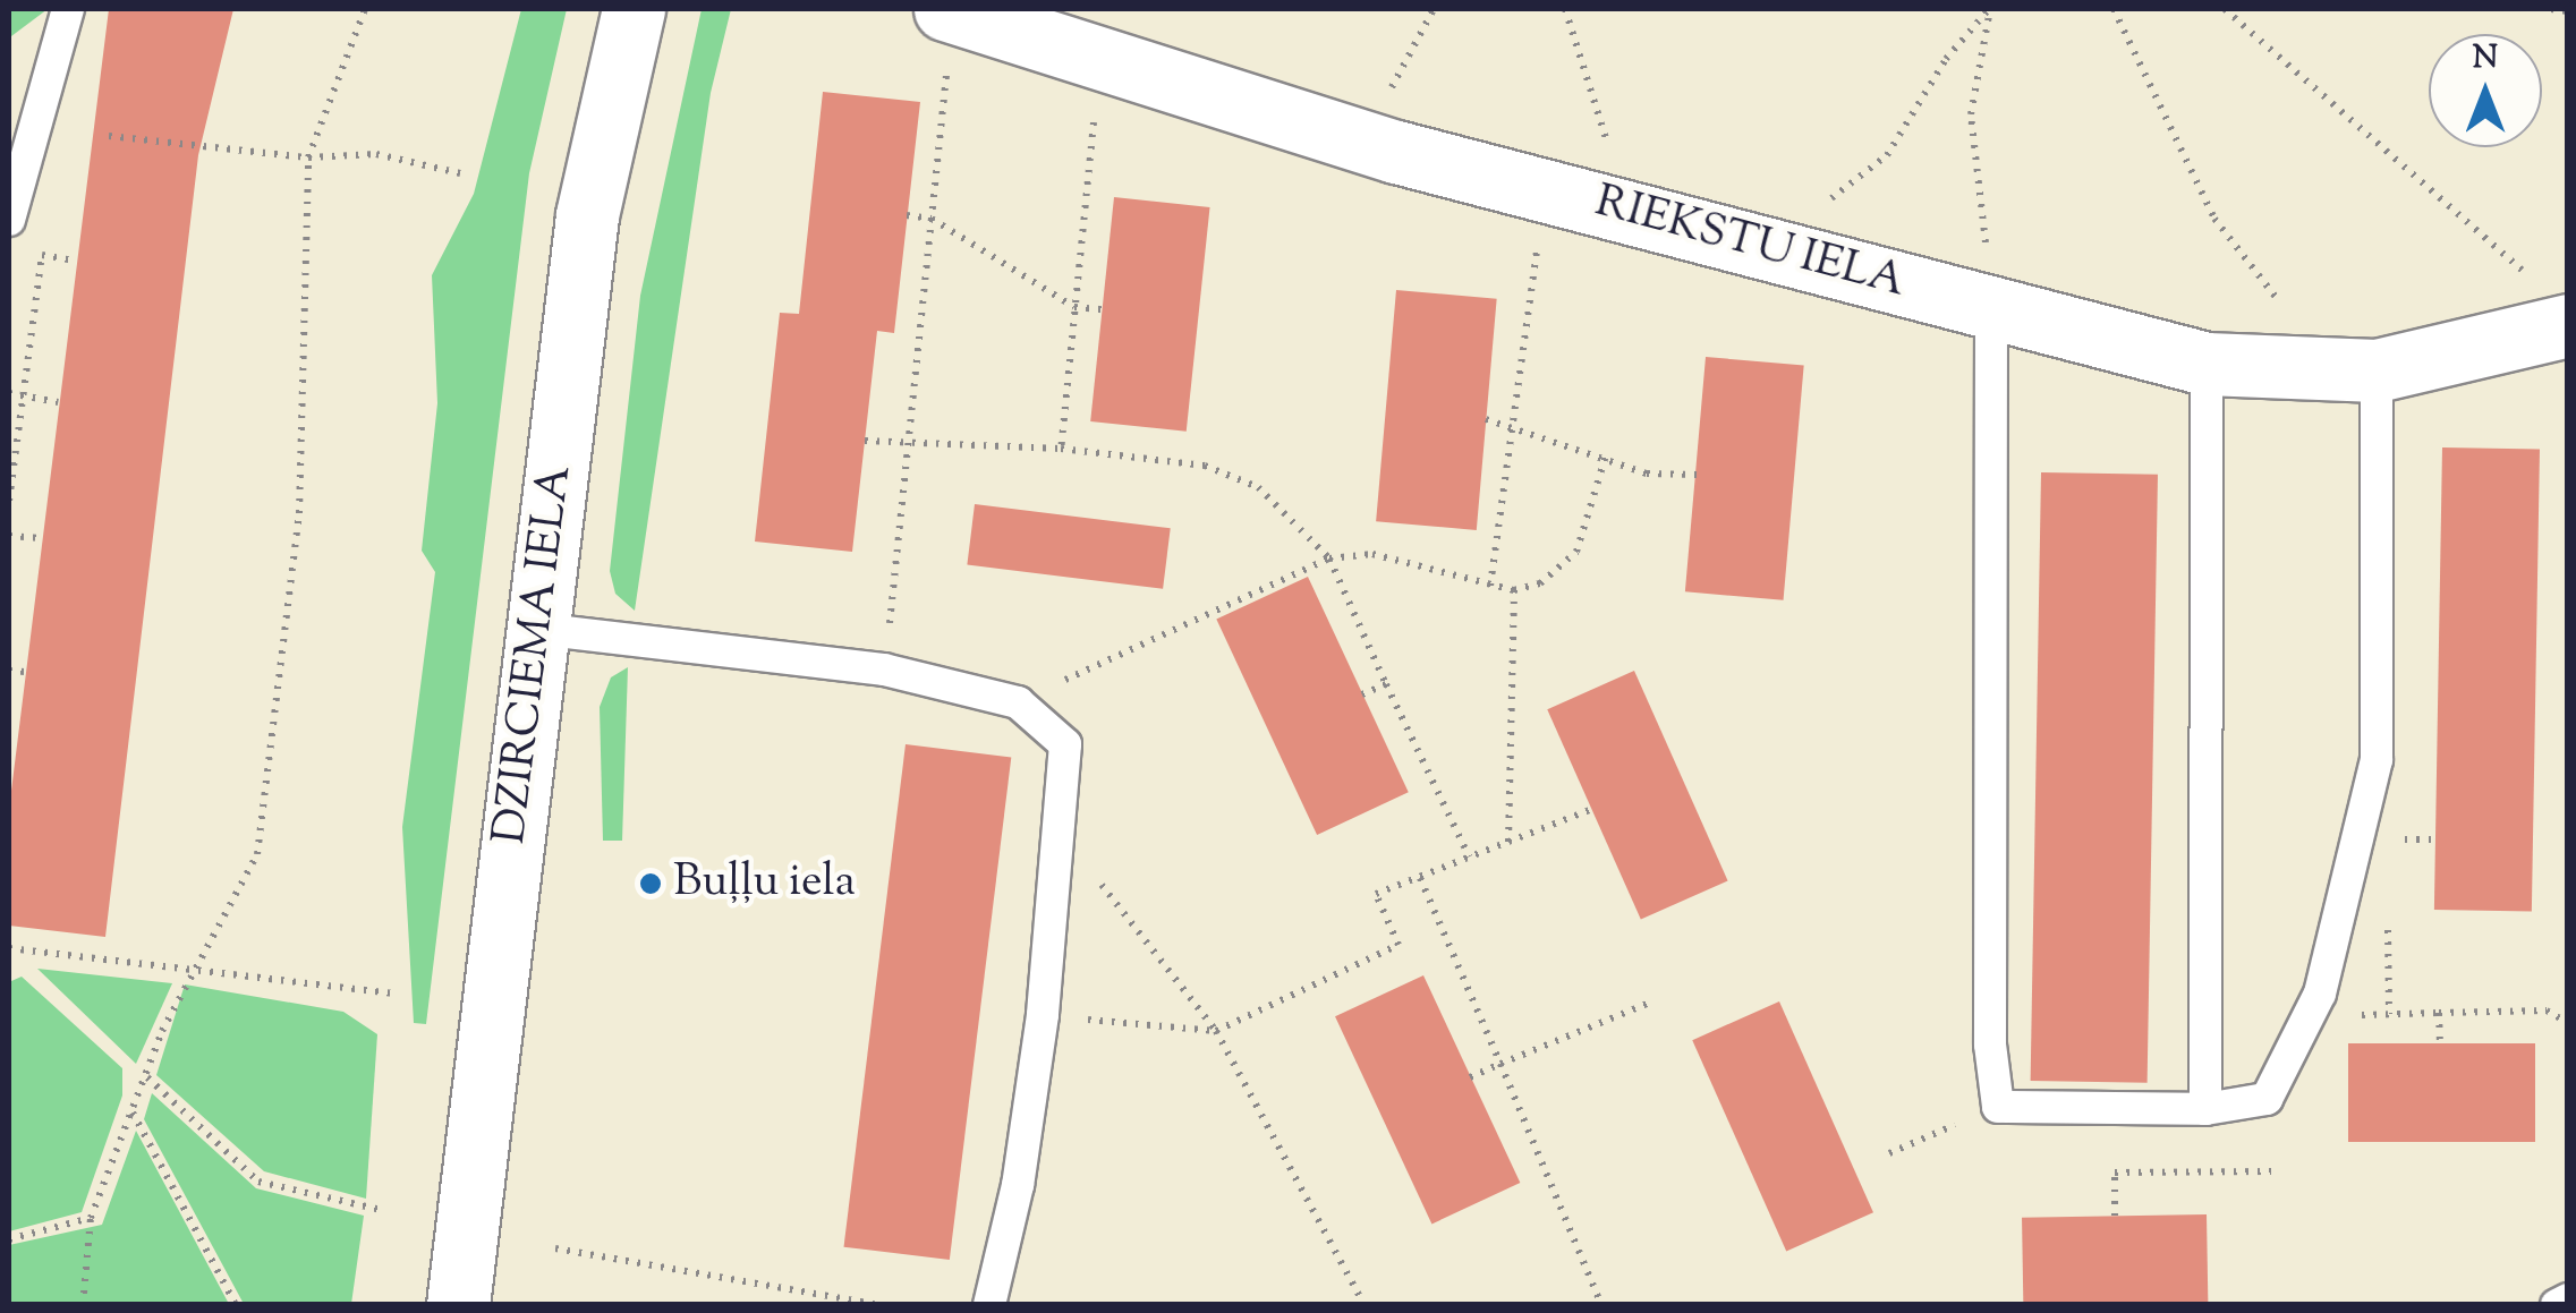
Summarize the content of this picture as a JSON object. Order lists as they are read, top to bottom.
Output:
{
  "streets": {
    "street": ["RIEKSTU IELA", "DZIRCIEMA IELA"]
  },
  "places": ["Buļļu iela"],
  "north": "top"
}
